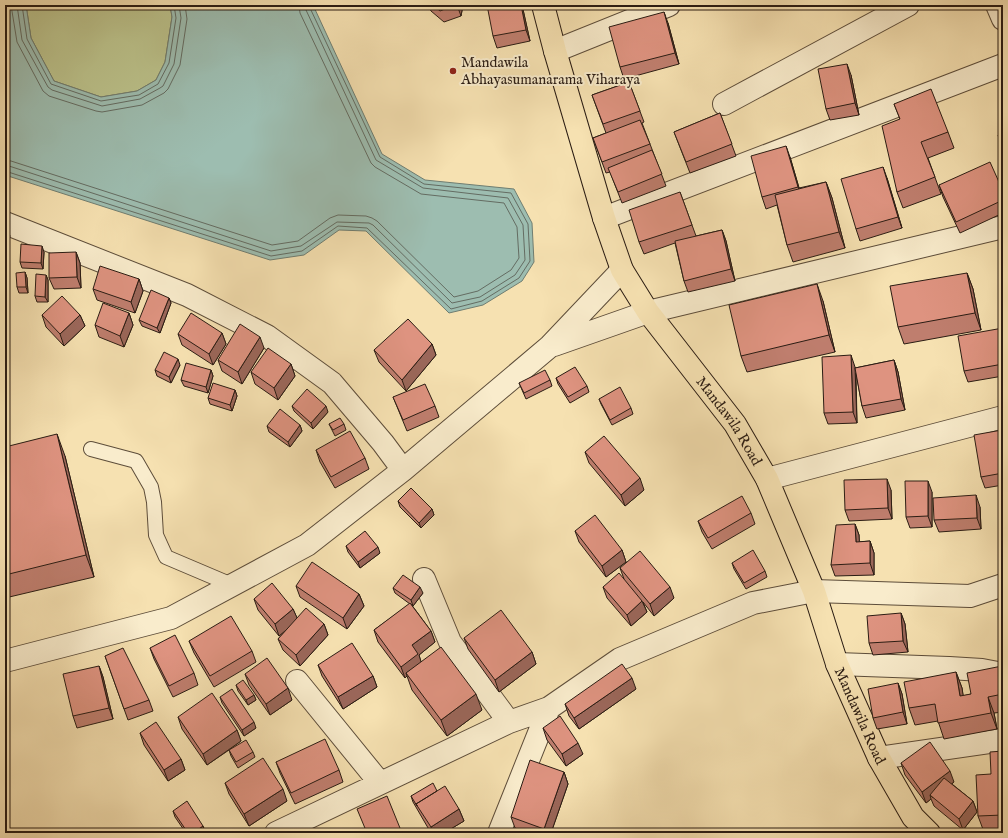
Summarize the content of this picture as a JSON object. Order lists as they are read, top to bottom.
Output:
{
  "streets": {
    "main road": ["Mandawila Road"]
  },
  "places": ["Mandawila Abhayasumanarama Viharaya"]
}
